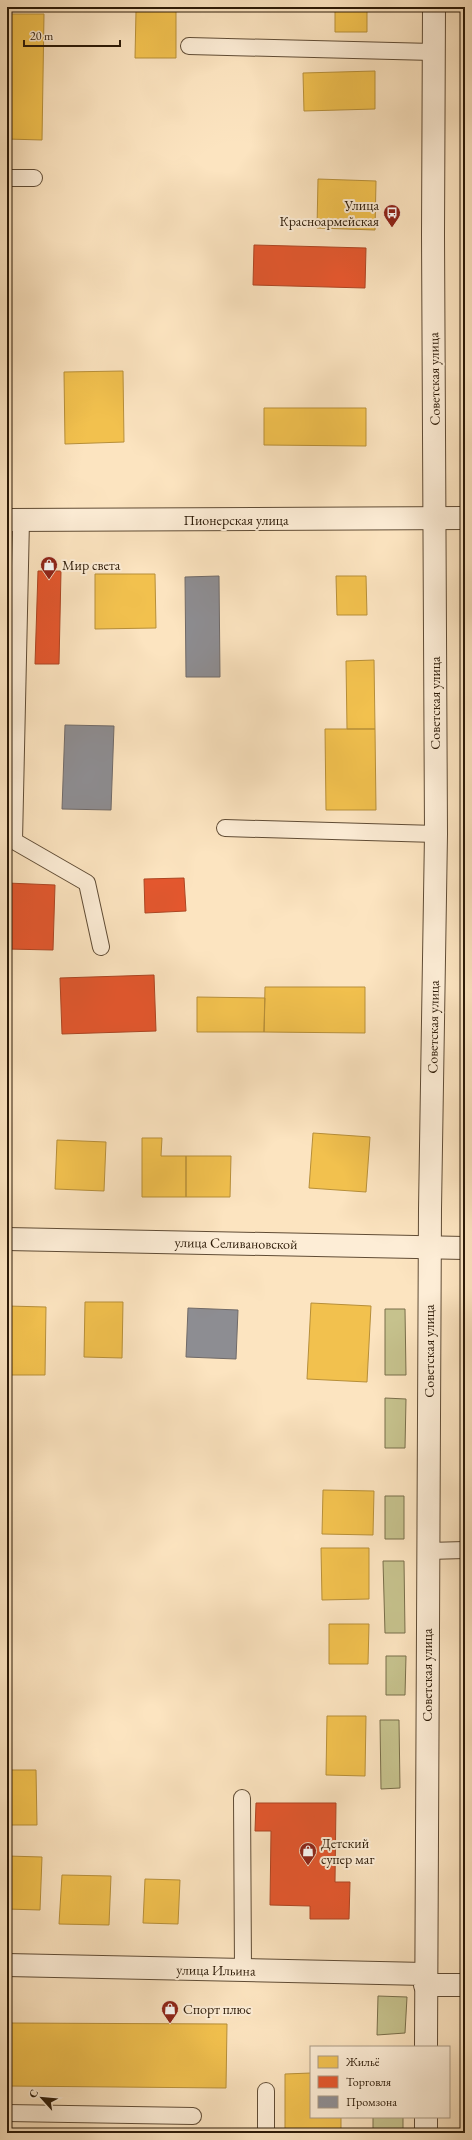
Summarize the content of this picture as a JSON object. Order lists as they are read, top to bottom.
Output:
{
  "streets": {
    "street": [
      "Советская улица",
      "Пионерская улица",
      "улица Селивановской",
      "улица Ильина"
    ]
  },
  "crossings": [
    ["Советская улица", "Пионерская улица"],
    ["Советская улица", "улица Селивановской"],
    ["Советская улица", "улица Ильина"]
  ],
  "places": {
    "bus stop": ["Улица Красноармейская"],
    "shop": ["Мир света", "Детский супер маг", "Спорт плюс"]
  },
  "legend": ["Жильё", "Торговля", "Промзона"],
  "scale_bar": "20 m",
  "north": "top left"
}
